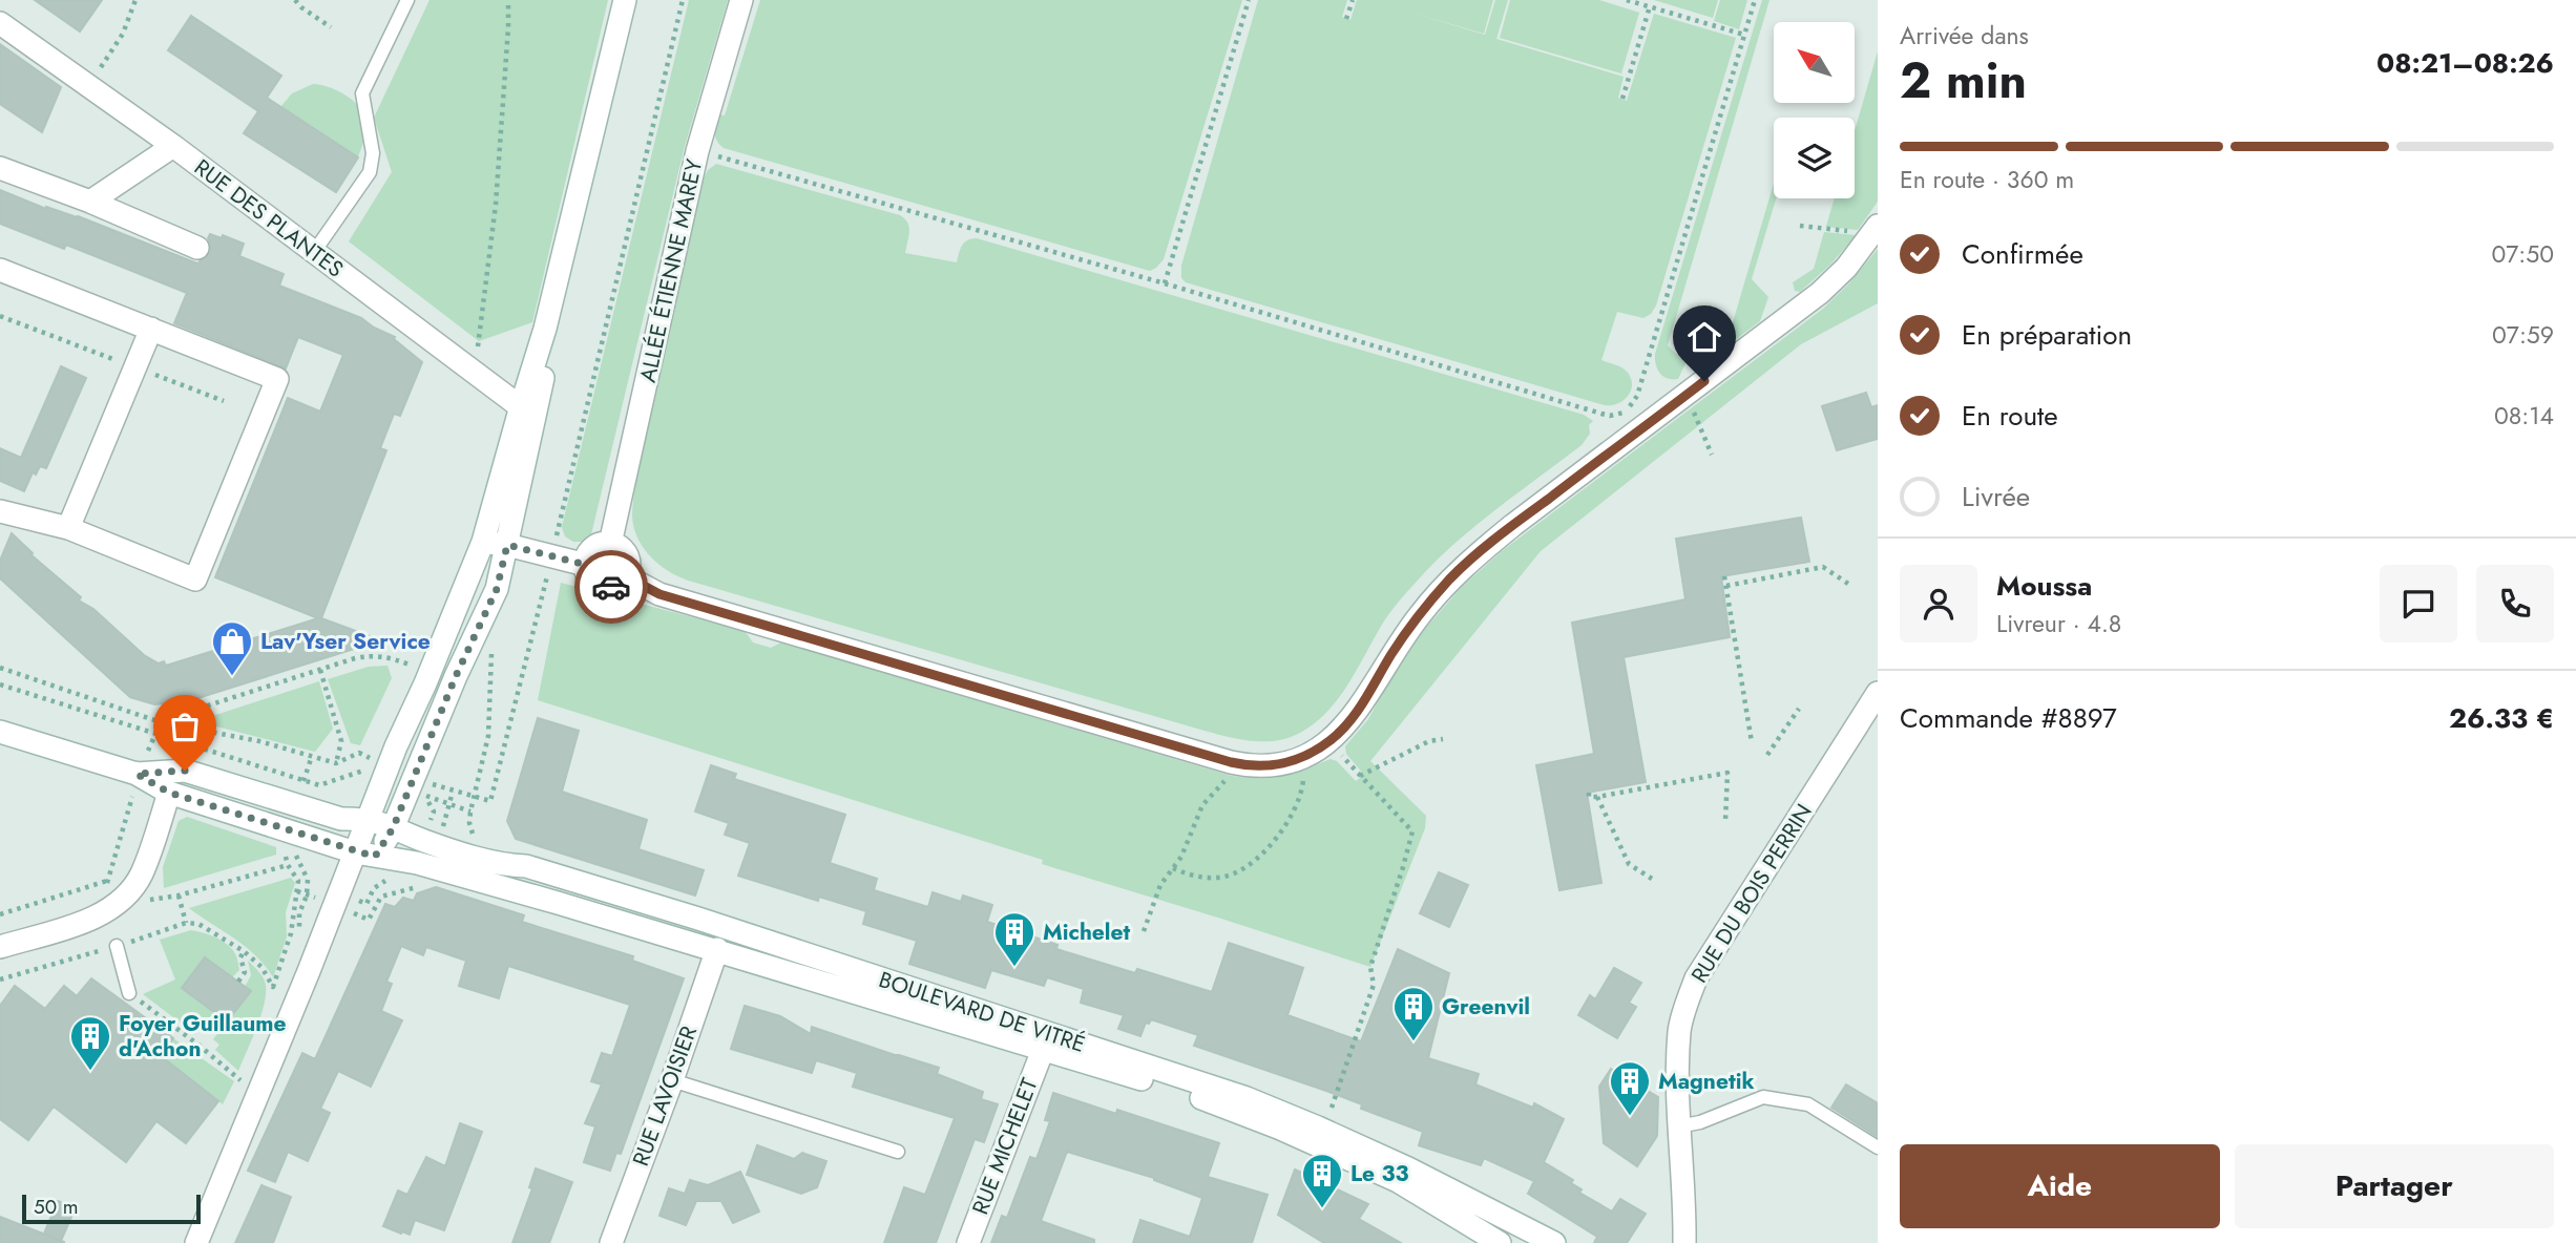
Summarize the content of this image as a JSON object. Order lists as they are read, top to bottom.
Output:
{
  "streets": {
    "street": [
      "RUE DES PLANTES",
      "ALLÉE ÉTIENNE MAREY",
      "RUE DU BOIS PERRIN",
      "BOULEVARD DE VITRÉ",
      "RUE LAVOISIER",
      "RUE MICHELET"
    ]
  },
  "crossings": [
    ["BOULEVARD DE VITRÉ", "RUE LAVOISIER"],
    ["BOULEVARD DE VITRÉ", "RUE MICHELET"]
  ],
  "places": {
    "shop": ["Lav'Yser Service"],
    "building": [
      "Michelet",
      "Greenvil",
      "Foyer Guillaume d'Achon",
      "Magnetik",
      "Le 33"
    ]
  },
  "scale_bar": "50 m",
  "north": "top left",
  "page": {
    "heading": ["2 min", "Arrivée dans", "08:21–08:26"],
    "panel": [
      "Moussa",
      "Livreur · 4.8",
      "Commande #8897",
      "26.33 €"
    ],
    "bar": "En route · 360 m",
    "list": [
      ["Confirmée", "07:50"],
      ["En préparation", "07:59"],
      ["En route", "08:14"],
      "Livrée"
    ],
    "buttons": ["Aide", "Partager"],
    "scale": "50 m"
  }
}
